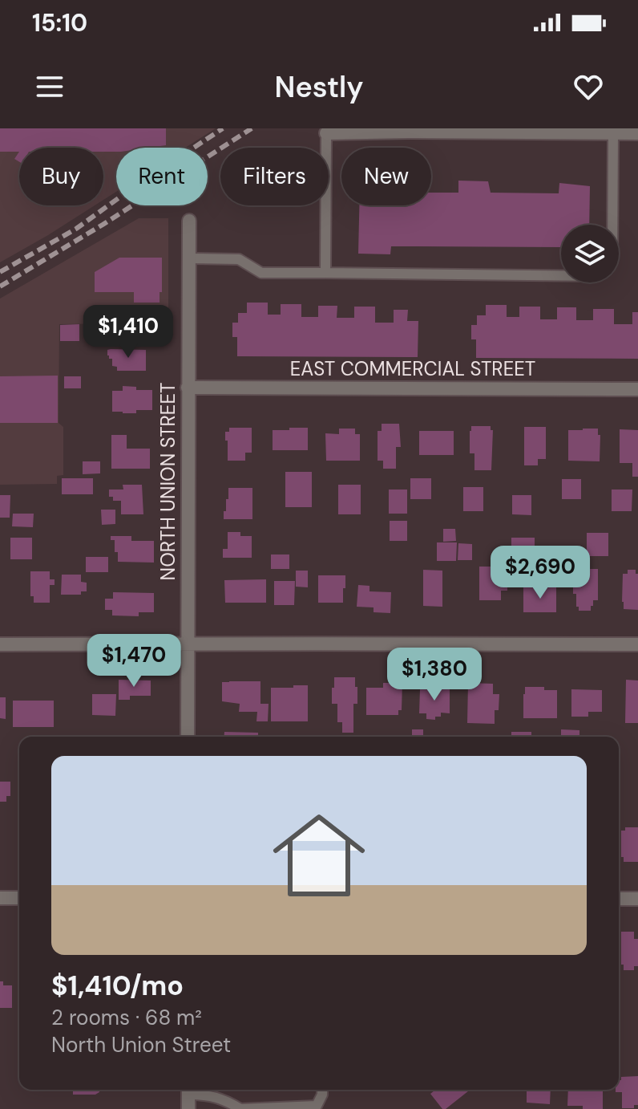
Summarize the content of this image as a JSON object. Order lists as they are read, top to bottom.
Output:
{
  "streets": {
    "street": ["EAST COMMERCIAL STREET", "NORTH UNION STREET"]
  },
  "crossings": [
    ["EAST COMMERCIAL STREET", "NORTH UNION STREET"]
  ],
  "page": {
    "status": "15:10",
    "header": "Nestly",
    "chip": [
      "Buy",
      "Rent",
      "Filters",
      "New"
    ],
    "price": [
      "$1,410",
      "$2,690",
      "$1,470",
      "$1,380"
    ],
    "list": [
      {
        "name": "$1,410/mo",
        "note": "2 rooms · 68 m² · North Union Street"
      }
    ]
  }
}
